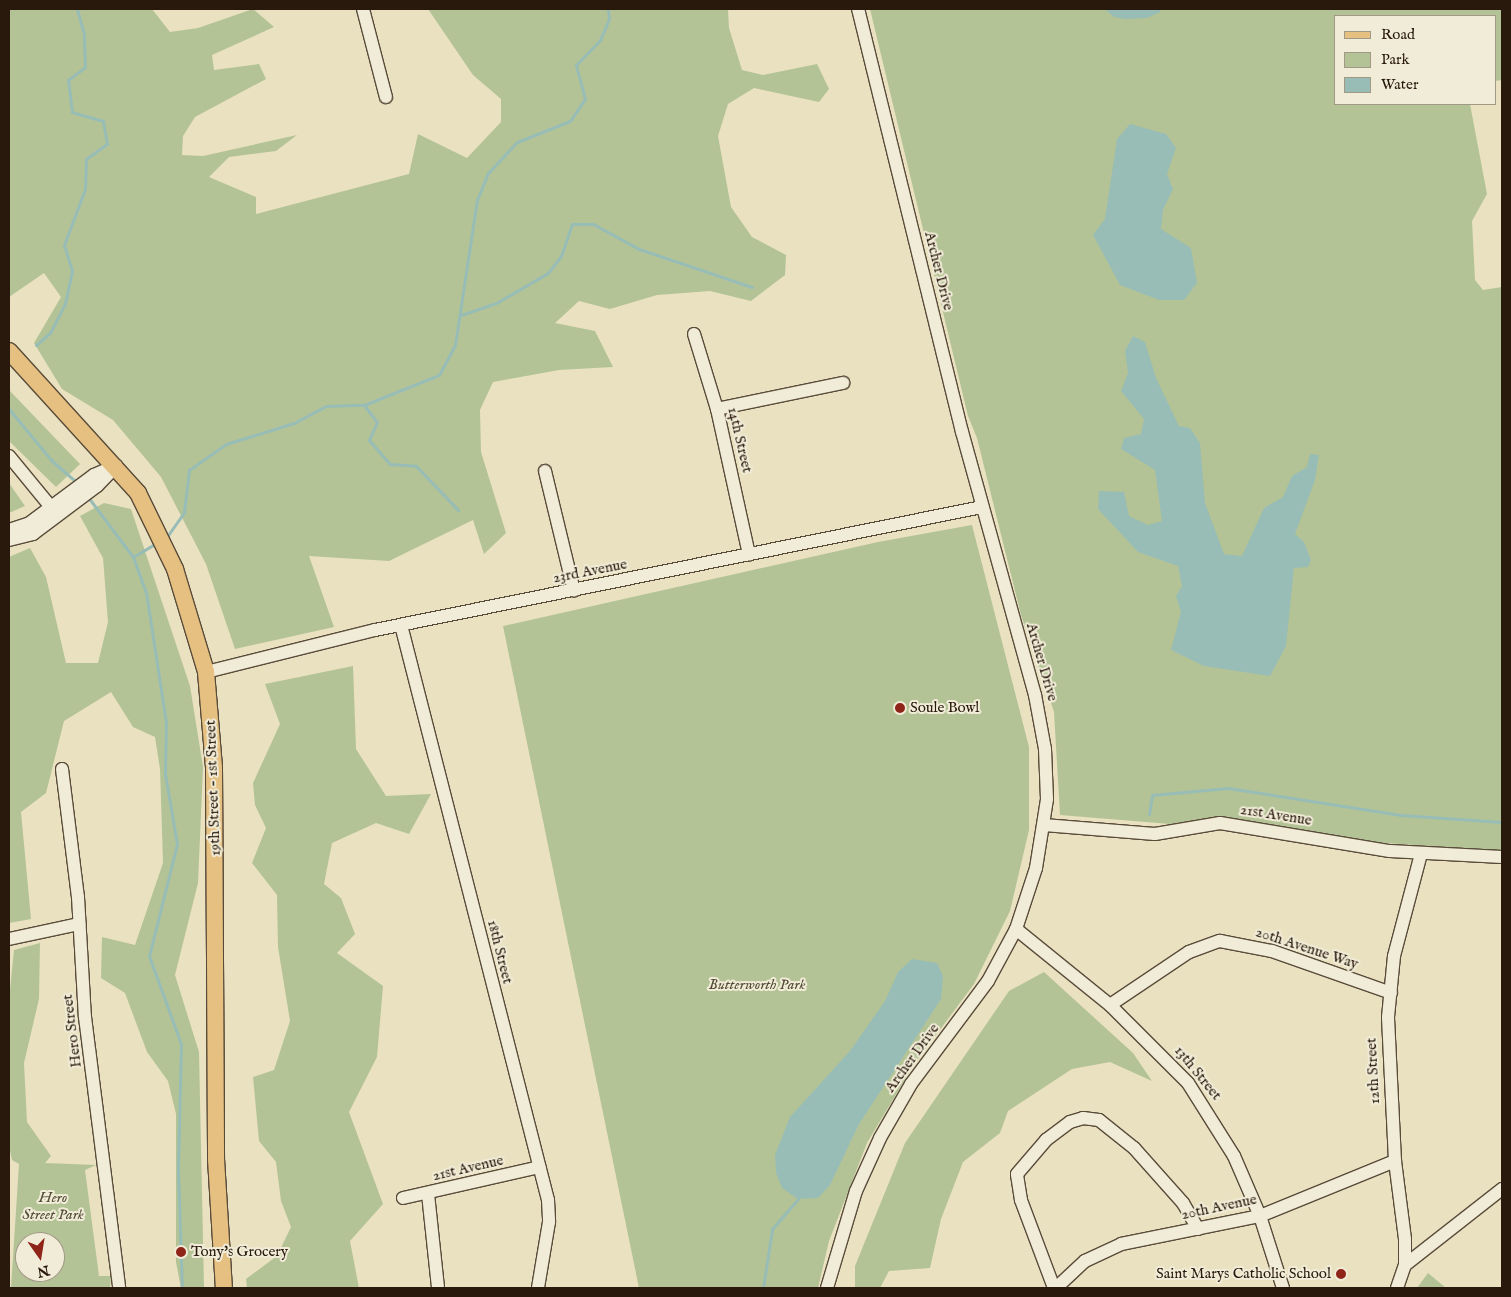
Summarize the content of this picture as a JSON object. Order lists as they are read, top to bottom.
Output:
{
  "streets": {
    "main road": ["19th Street - 1st Street"],
    "street": [
      "Archer Drive",
      "14th Street",
      "23rd Avenue",
      "21st Avenue",
      "20th Avenue Way",
      "18th Street",
      "Hero Street",
      "12th Street",
      "13th Street",
      "20th Avenue"
    ]
  },
  "crossings": [
    ["Archer Drive", "23rd Avenue"],
    ["Archer Drive", "21st Avenue"],
    ["Archer Drive", "13th Street"],
    ["14th Street", "23rd Avenue"],
    ["23rd Avenue", "19th Street - 1st Street"],
    ["23rd Avenue", "18th Street"],
    ["21st Avenue", "18th Street"],
    ["21st Avenue", "12th Street"],
    ["20th Avenue Way", "12th Street"],
    ["20th Avenue Way", "13th Street"],
    ["12th Street", "20th Avenue"],
    ["13th Street", "20th Avenue"]
  ],
  "parks": ["Butterworth Park", "Hero Street Park"],
  "places": ["Soule Bowl", "Tony's Grocery", "Saint Marys Catholic School"],
  "legend": ["Road", "Park", "Water"],
  "north": "bottom"
}
